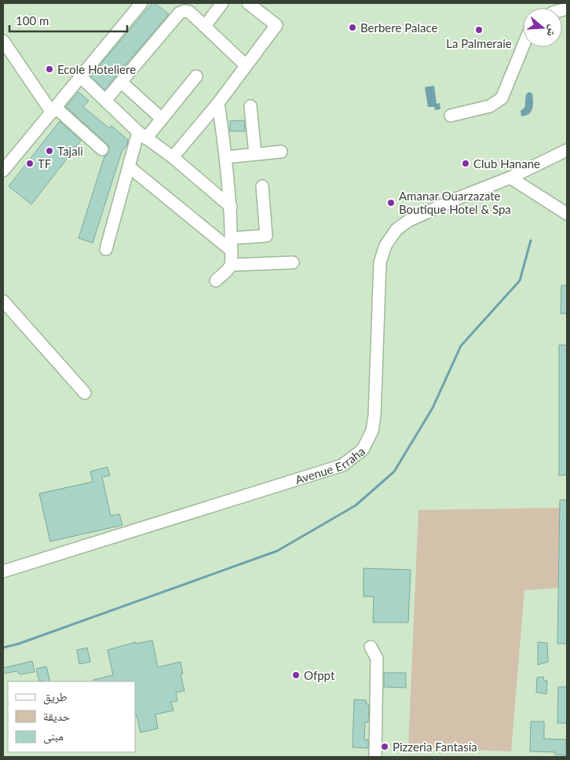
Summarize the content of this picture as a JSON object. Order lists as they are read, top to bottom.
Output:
{
  "streets": {
    "street": ["Avenue Erraha"]
  },
  "places": [
    "Berbere Palace",
    "La Palmeraie",
    "Ecole Hoteliere",
    "Tajali",
    "TF",
    "Club Hanane",
    "Amanar Ouarzazate Boutique Hotel & Spa",
    "Ofppt",
    "Pizzeria Fantasía"
  ],
  "legend": ["طريق", "حديقة", "مبنى"],
  "scale_bar": "100 m",
  "north": "right"
}
